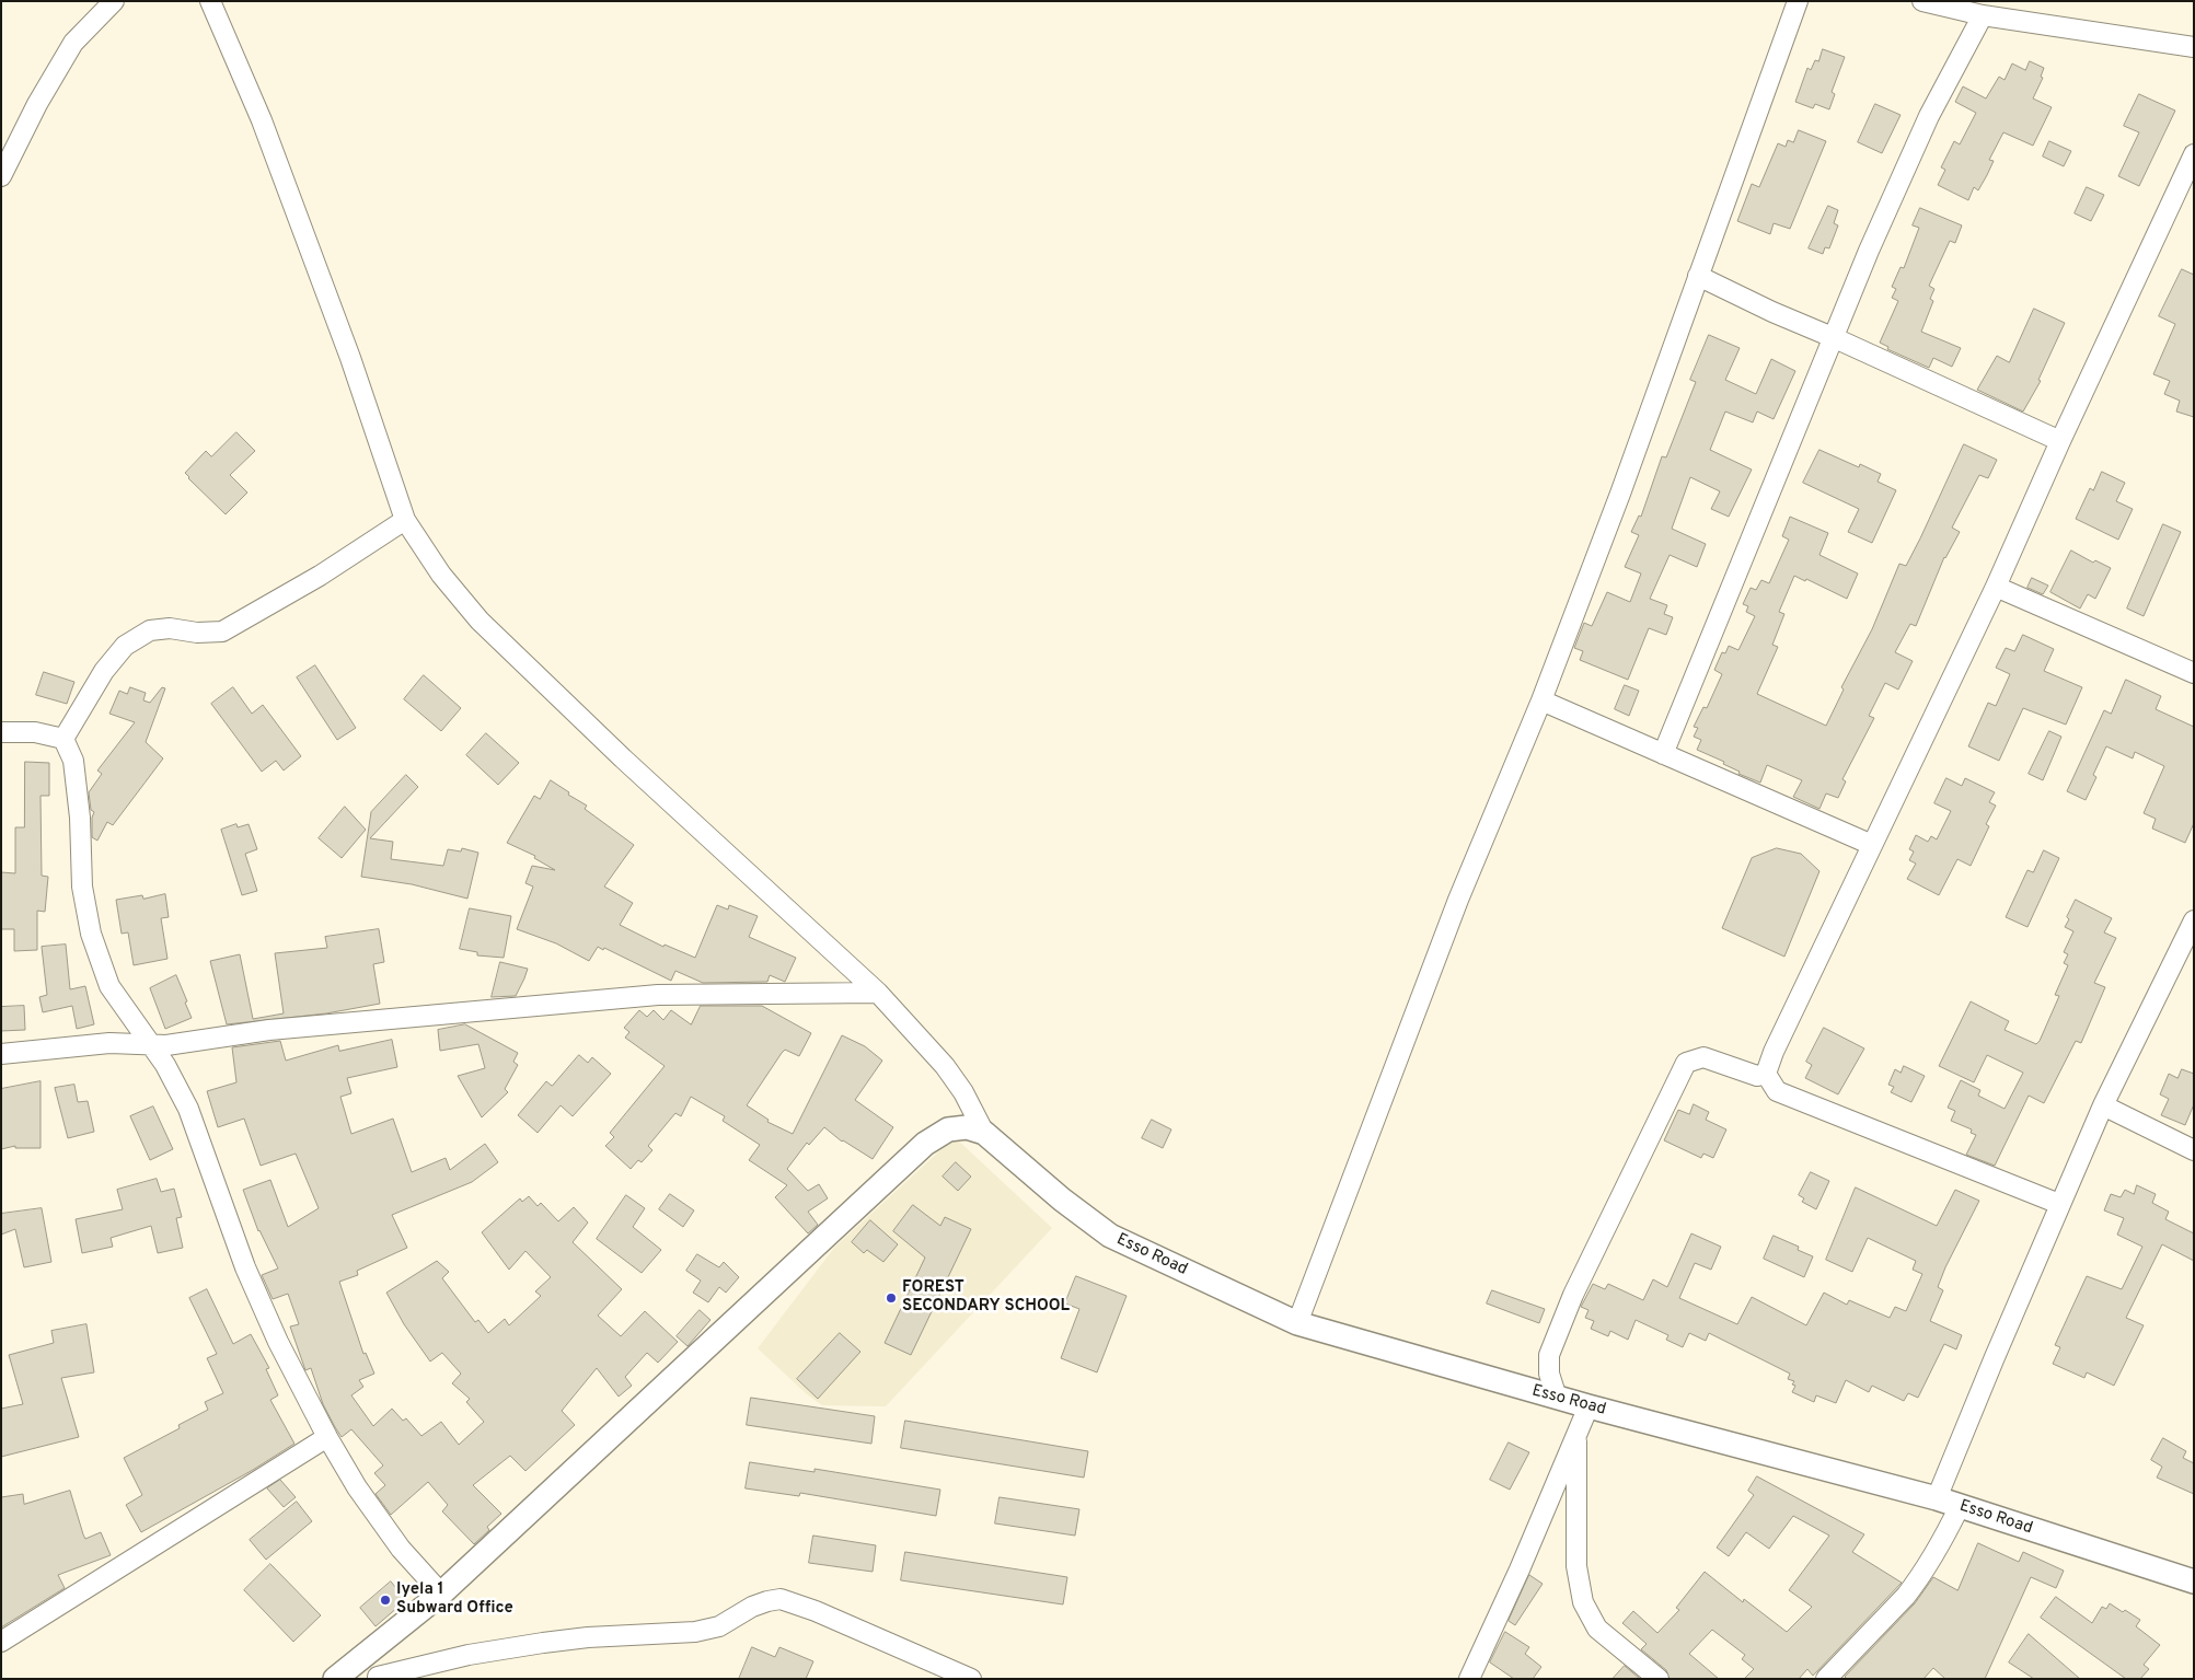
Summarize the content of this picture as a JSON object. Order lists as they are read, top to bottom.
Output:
{
  "streets": {
    "street": ["Esso Road"]
  },
  "places": ["FOREST SECONDARY SCHOOL", "Iyela 1 Subward Office"]
}
